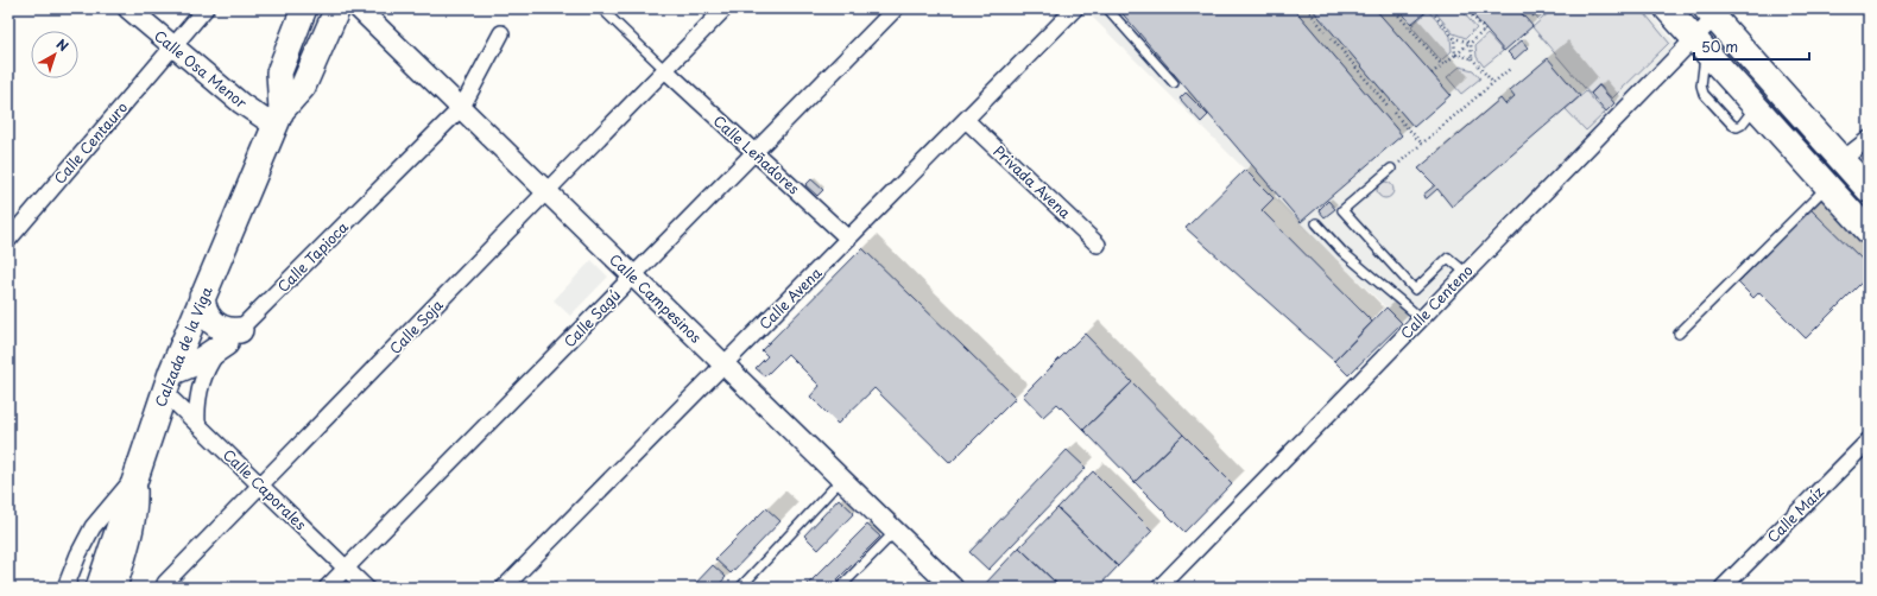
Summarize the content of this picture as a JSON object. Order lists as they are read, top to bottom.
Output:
{
  "streets": {
    "main road": ["Calzada de la Viga"],
    "street": [
      "Calle Osa Menor",
      "Calle Centauro",
      "Calle Leñadores",
      "Privada Avena",
      "Calle Tapioca",
      "Calle Campesinos",
      "Calle Avena",
      "Calle Centeno",
      "Calle Sagú",
      "Calle Soja",
      "Calle Caporales",
      "Calle Maíz"
    ]
  },
  "crossings": [
    ["Calle Osa Menor", "Calle Centauro"],
    ["Calle Osa Menor", "Calzada de la Viga"],
    ["Calle Leñadores", "Calle Avena"],
    ["Calle Leñadores", "Calle Sagú"],
    ["Calle Leñadores", "Calle Soja"],
    ["Privada Avena", "Calle Avena"],
    ["Calle Tapioca", "Calle Campesinos"],
    ["Calle Tapioca", "Calle Caporales"],
    ["Calle Campesinos", "Calle Avena"],
    ["Calle Campesinos", "Calle Sagú"],
    ["Calle Campesinos", "Calle Soja"],
    ["Calle Sagú", "Calle Caporales"],
    ["Calle Soja", "Calle Caporales"],
    ["Calzada de la Viga", "Calle Caporales"]
  ],
  "scale_bar": "50 m",
  "north": "top right"
}
